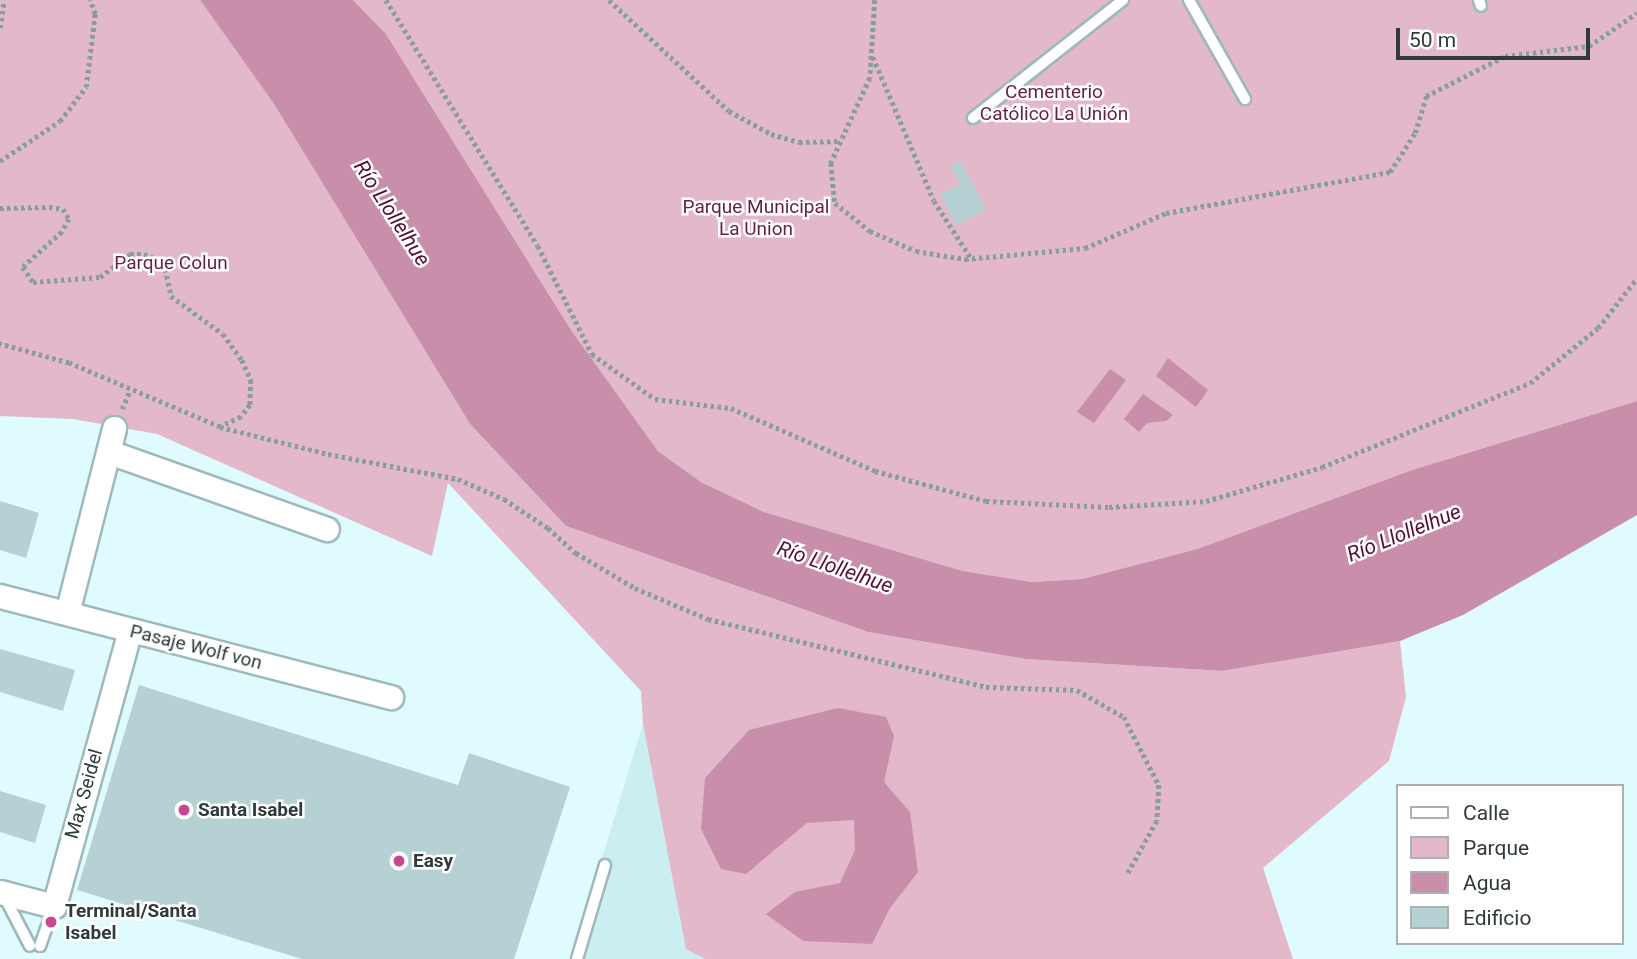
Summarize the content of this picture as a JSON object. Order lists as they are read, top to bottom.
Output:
{
  "streets": {
    "street": ["Pasaje Wolf von", "Max Seidel"]
  },
  "crossings": [
    ["Pasaje Wolf von", "Max Seidel"]
  ],
  "water": ["Río Llollelhue"],
  "parks": ["Cementerio Católico La Unión", "Parque Municipal La Union", "Parque Colun"],
  "places": ["Santa Isabel", "Easy", "Terminal/Santa Isabel"],
  "legend": [
    "Calle",
    "Parque",
    "Agua",
    "Edificio"
  ],
  "scale_bar": "50 m"
}
